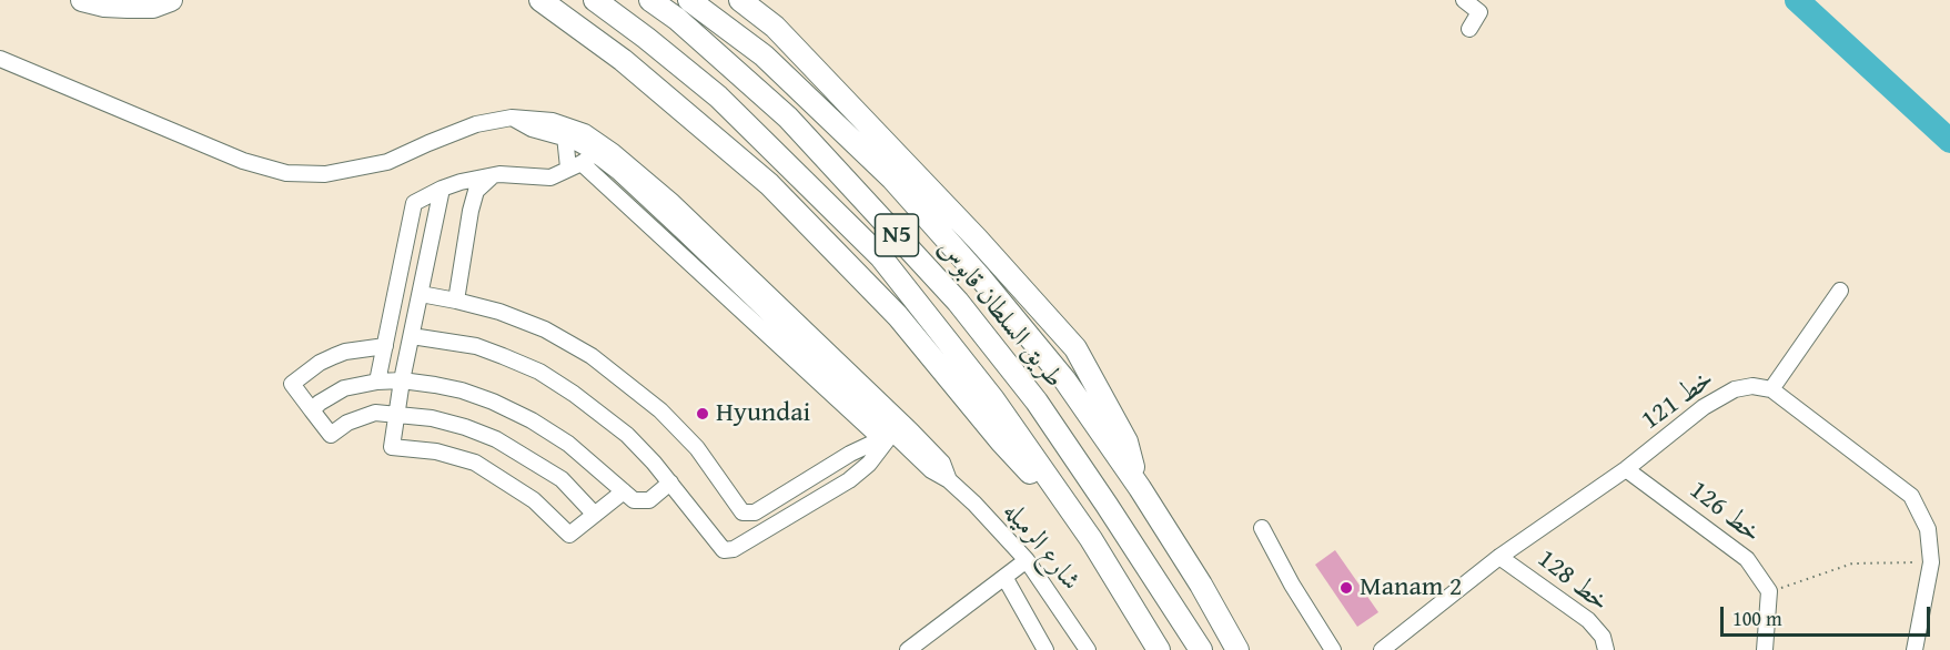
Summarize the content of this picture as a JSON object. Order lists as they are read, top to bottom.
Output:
{
  "streets": {
    "highway": ["N5", "طريق السلطان قابوس"],
    "street": [
      "خط 121",
      "خط 126",
      "شارع الرميله",
      "خط 128"
    ]
  },
  "crossings": [
    ["خط 121", "خط 126"],
    ["خط 121", "خط 128"]
  ],
  "places": ["Hyundai", "Manam 2"],
  "scale_bar": "100 m"
}
